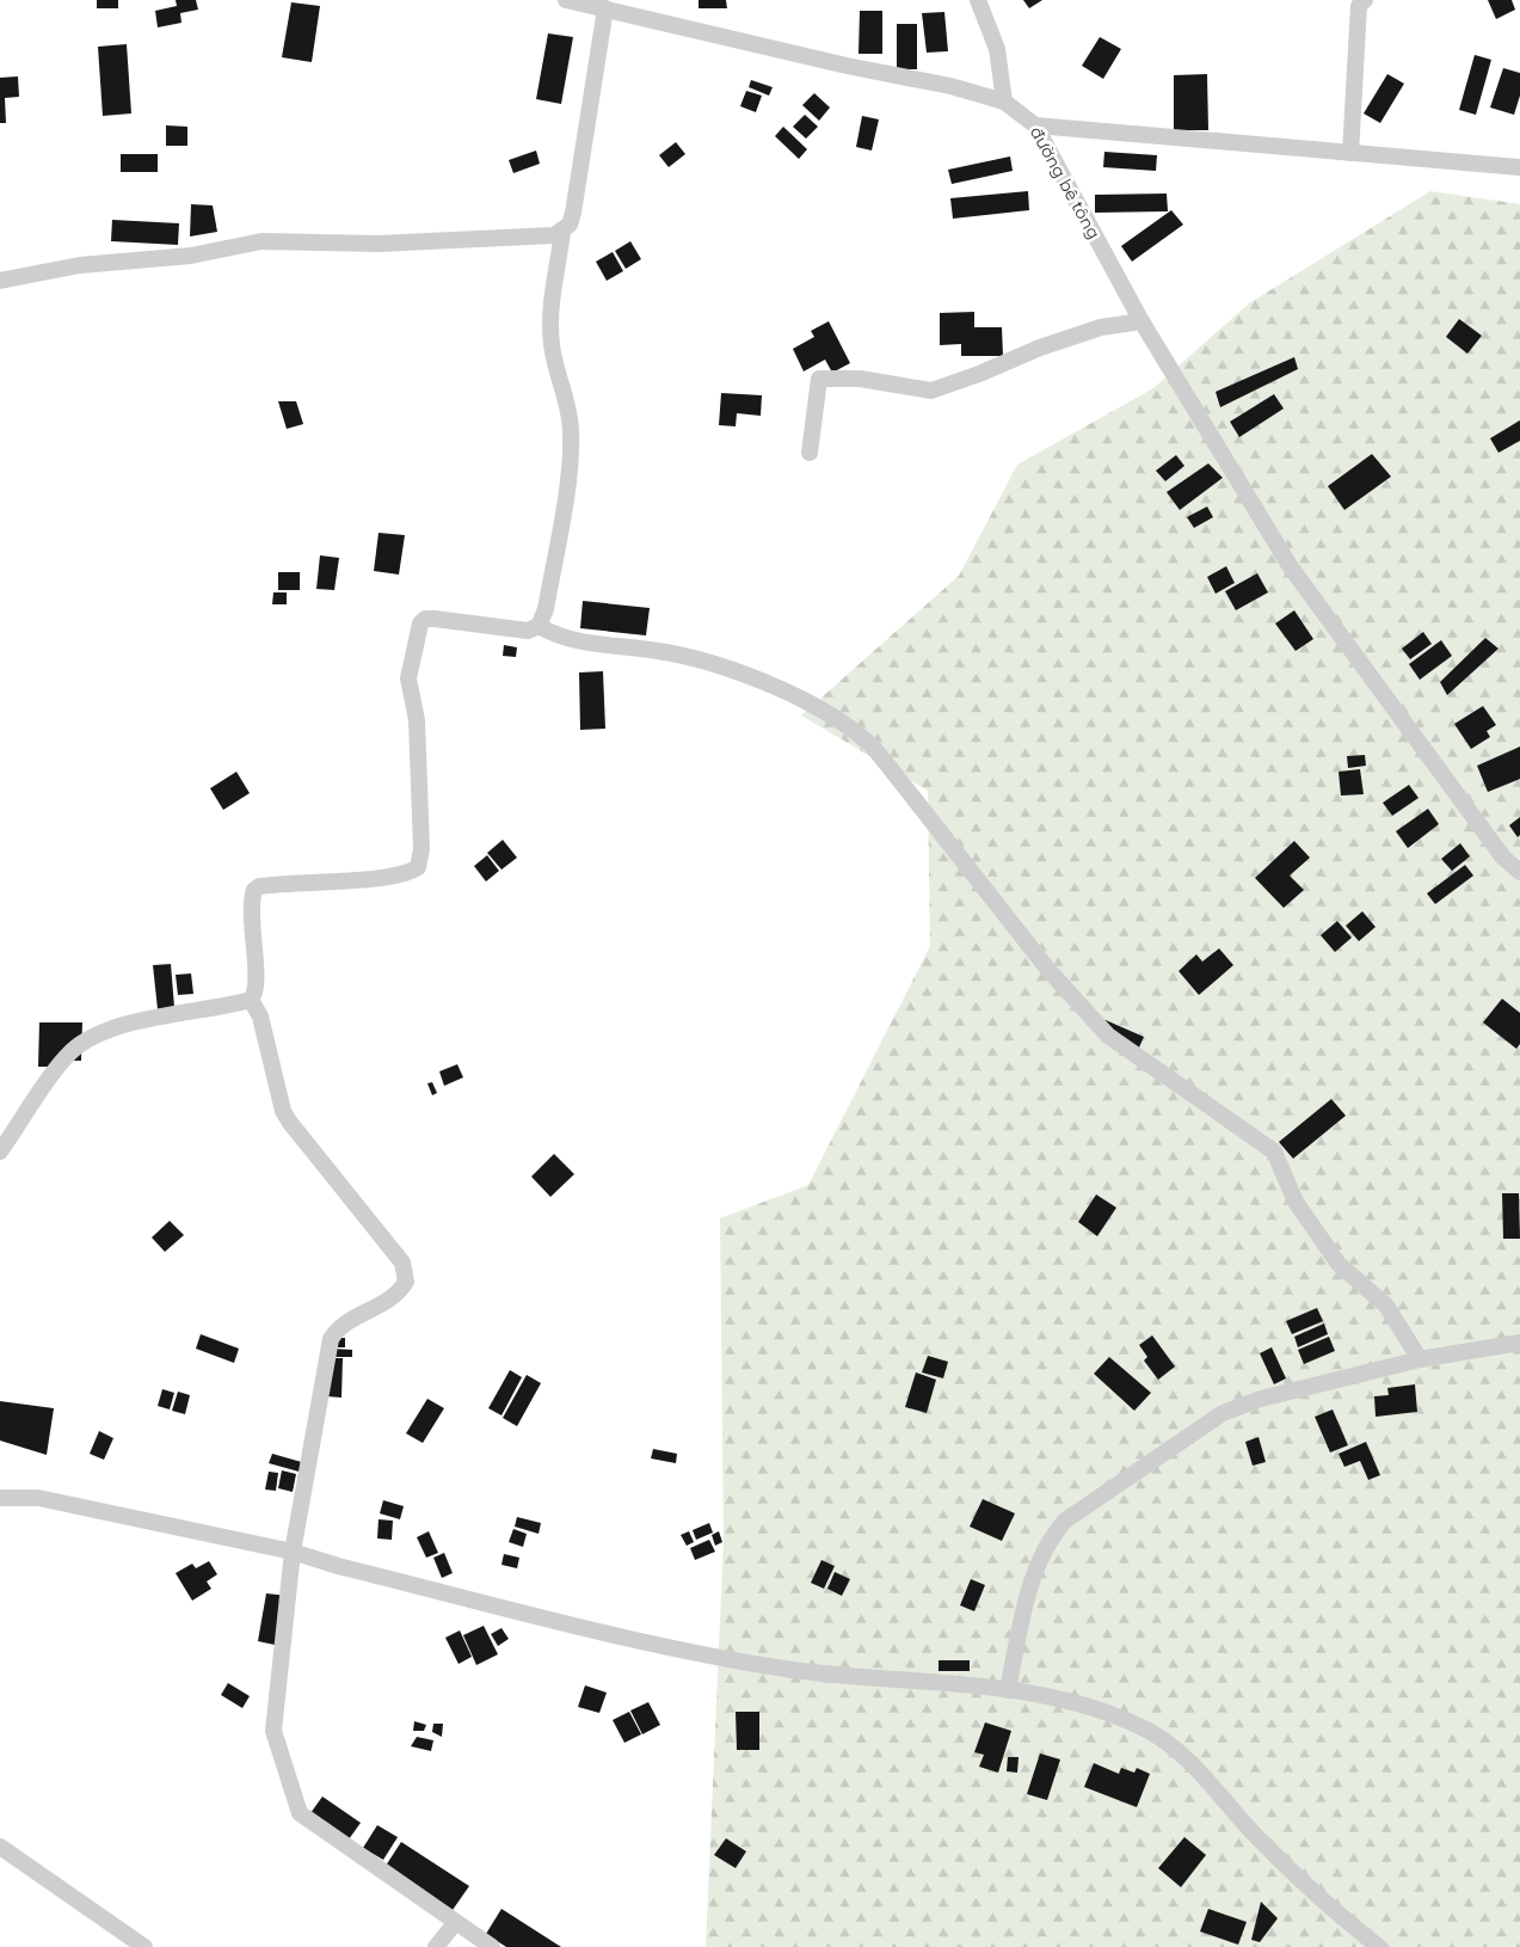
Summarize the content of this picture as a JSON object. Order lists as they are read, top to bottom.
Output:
{
  "streets": {
    "street": ["đường bê tông"]
  }
}
